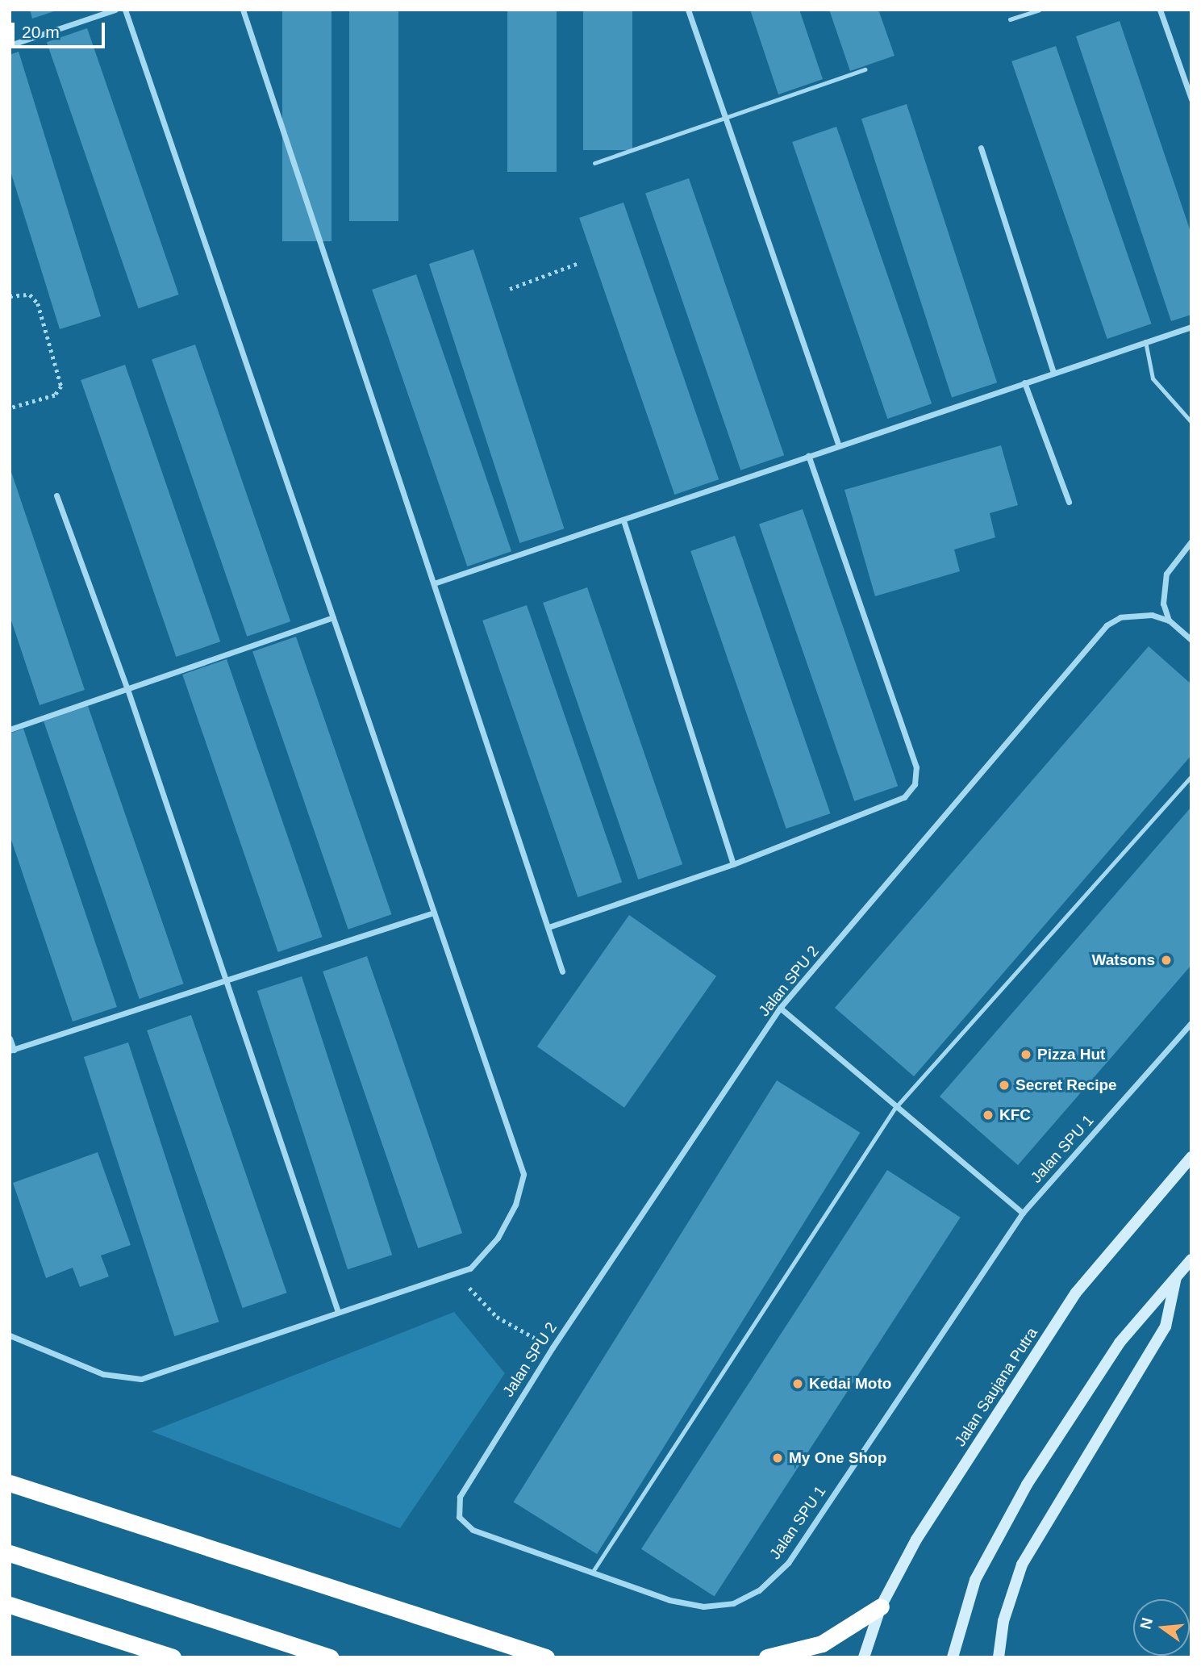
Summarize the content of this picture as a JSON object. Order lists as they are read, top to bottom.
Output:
{
  "streets": {
    "main road": ["Jalan Saujana Putra"],
    "street": ["Jalan SPU 2", "Jalan SPU 1"]
  },
  "crossings": [
    ["Jalan SPU 2", "Jalan SPU 1"]
  ],
  "places": [
    "Watsons",
    "Pizza Hut",
    "Secret Recipe",
    "KFC",
    "Kedai Moto",
    "My One Shop"
  ],
  "scale_bar": "20 m",
  "north": "left"
}
